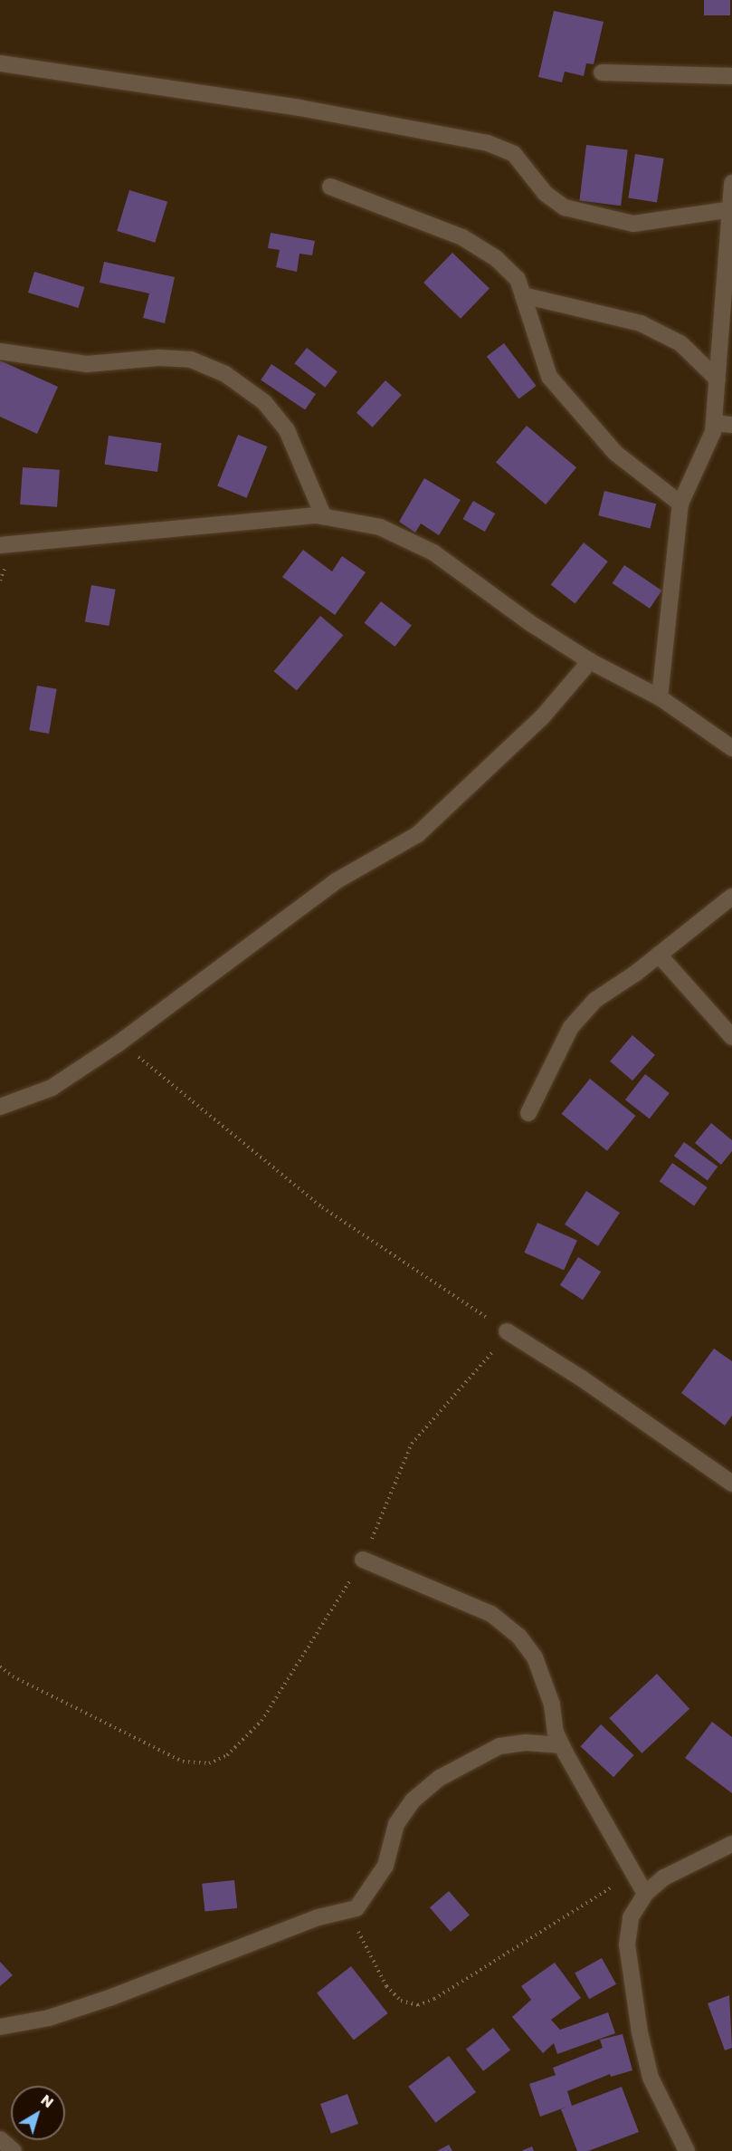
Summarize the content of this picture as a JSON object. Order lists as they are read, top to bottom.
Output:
{
  "north": "top right"
}
